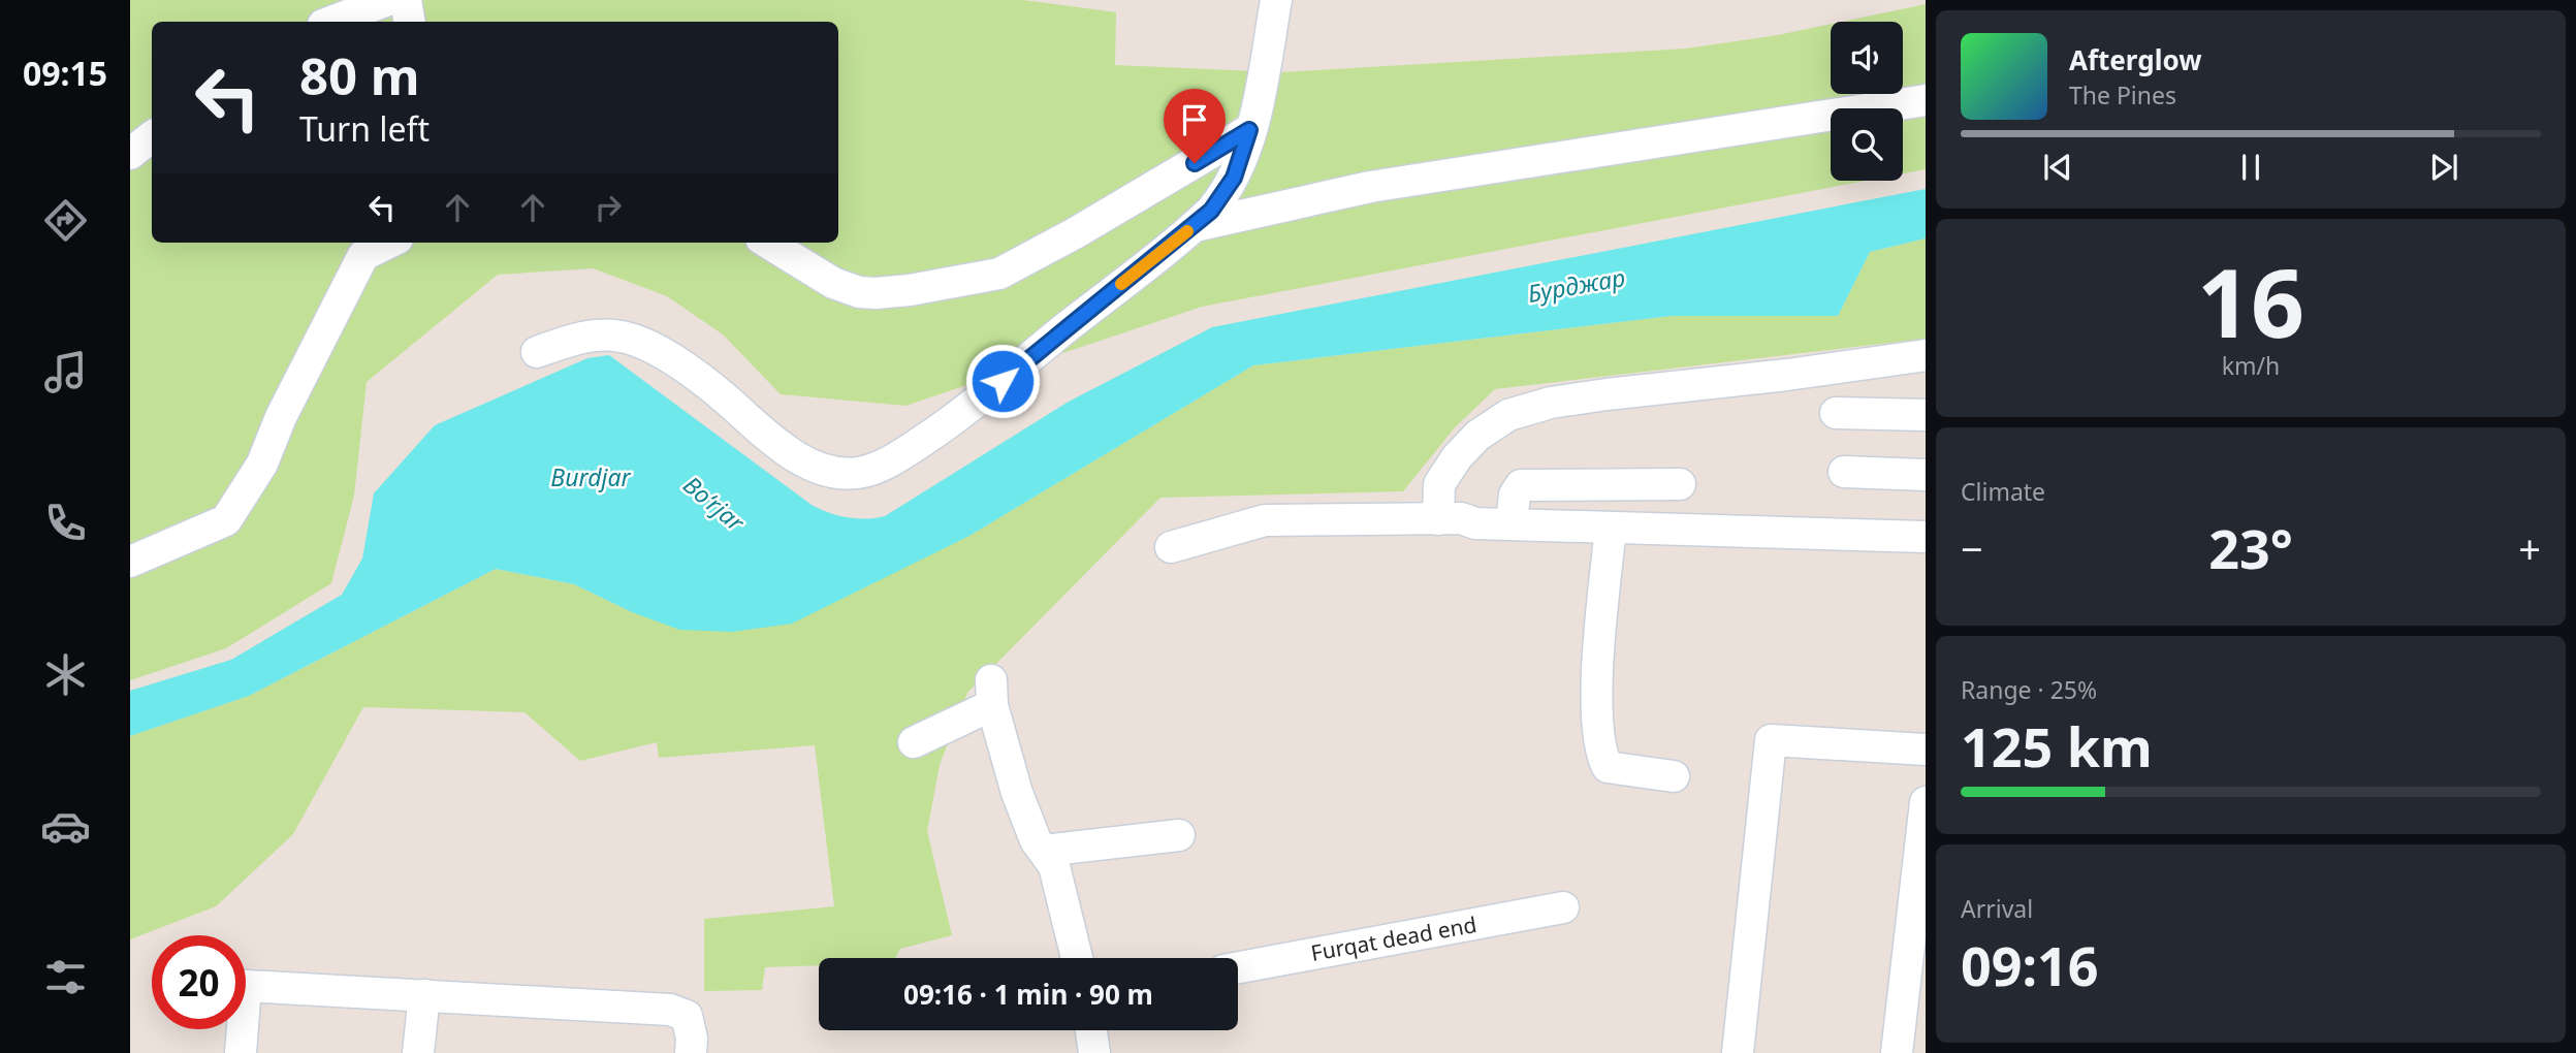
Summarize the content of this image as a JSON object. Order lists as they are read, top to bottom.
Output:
{
  "streets": {
    "street": ["Furqat dead end"]
  },
  "water": ["Бурджар", "Burdjar", "Bo‘rjar"],
  "page": {
    "tabs": "09:15",
    "turn": ["80 m", "Turn left"],
    "song": ["Afterglow", "The Pines"],
    "tile": [
      ["16", "km/h"],
      "Climate",
      ["Range · 25%", "125 km"],
      ["Arrival", "09:16"]
    ],
    "heat": ["−", "23°", "+"],
    "limit": "20",
    "trip": "09:16 · 1 min · 90 m"
  }
}
